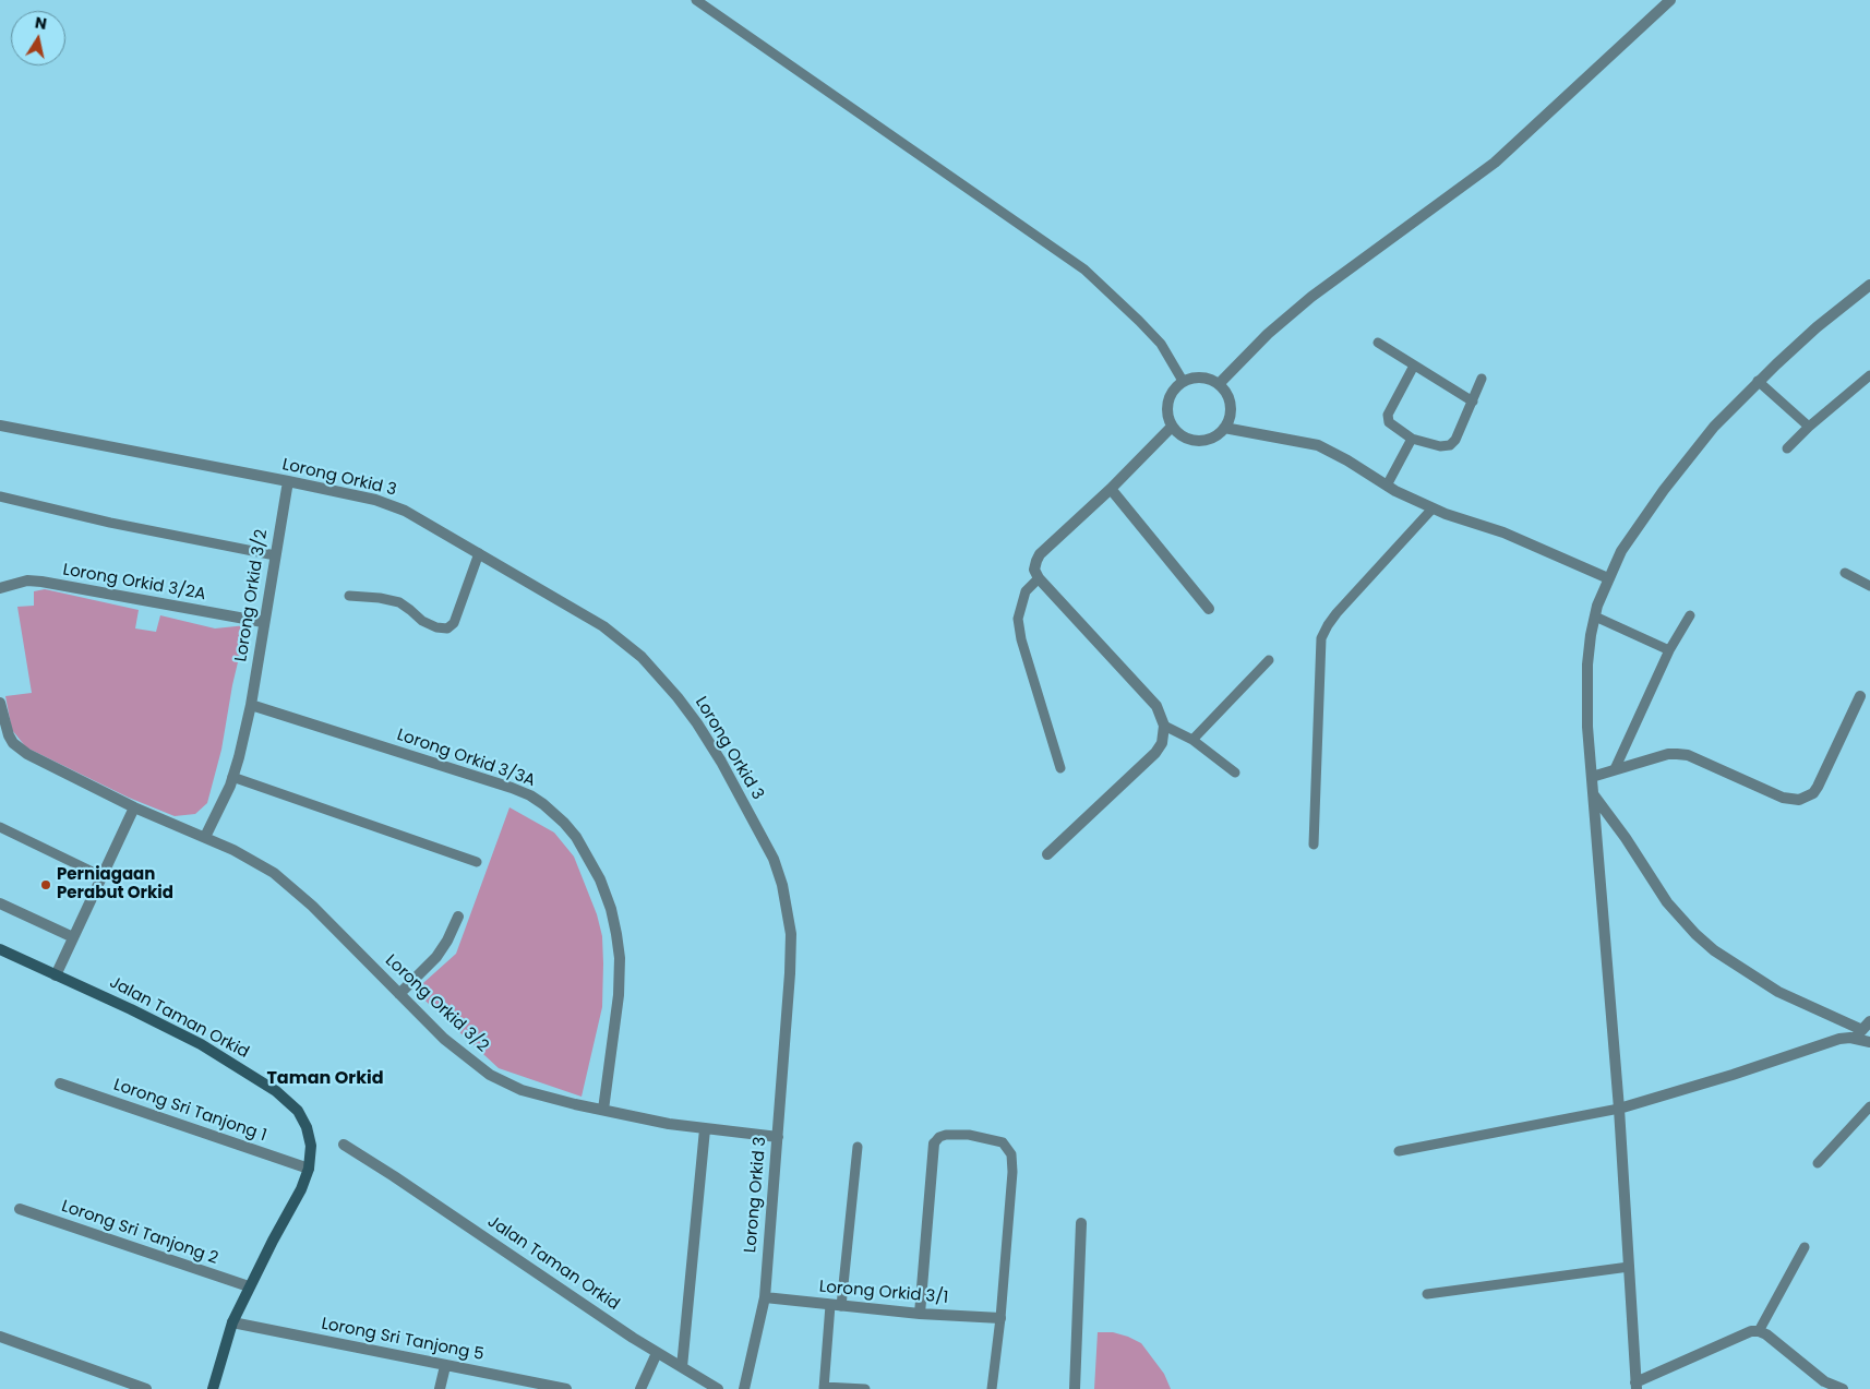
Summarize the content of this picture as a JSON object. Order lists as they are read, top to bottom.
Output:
{
  "streets": {
    "main road": ["Jalan Taman Orkid"],
    "street": [
      "Lorong Orkid 3",
      "Lorong Orkid 3/2A",
      "Lorong Orkid 3/2",
      "Lorong Orkid 3/3A",
      "Lorong Sri Tanjong 1",
      "Lorong Sri Tanjong 2",
      "Lorong Orkid 3/1",
      "Lorong Sri Tanjong 5"
    ]
  },
  "crossings": [
    ["Lorong Orkid 3", "Lorong Orkid 3/2"],
    ["Lorong Orkid 3", "Lorong Orkid 3/1"],
    ["Lorong Orkid 3/2A", "Lorong Orkid 3/2"],
    ["Lorong Orkid 3/2", "Lorong Orkid 3/3A"],
    ["Jalan Taman Orkid", "Lorong Sri Tanjong 1"],
    ["Jalan Taman Orkid", "Lorong Sri Tanjong 2"],
    ["Jalan Taman Orkid", "Lorong Sri Tanjong 5"]
  ],
  "districts": ["Taman Orkid"],
  "places": ["Perniagaan Perabut Orkid"],
  "north": "top"
}
